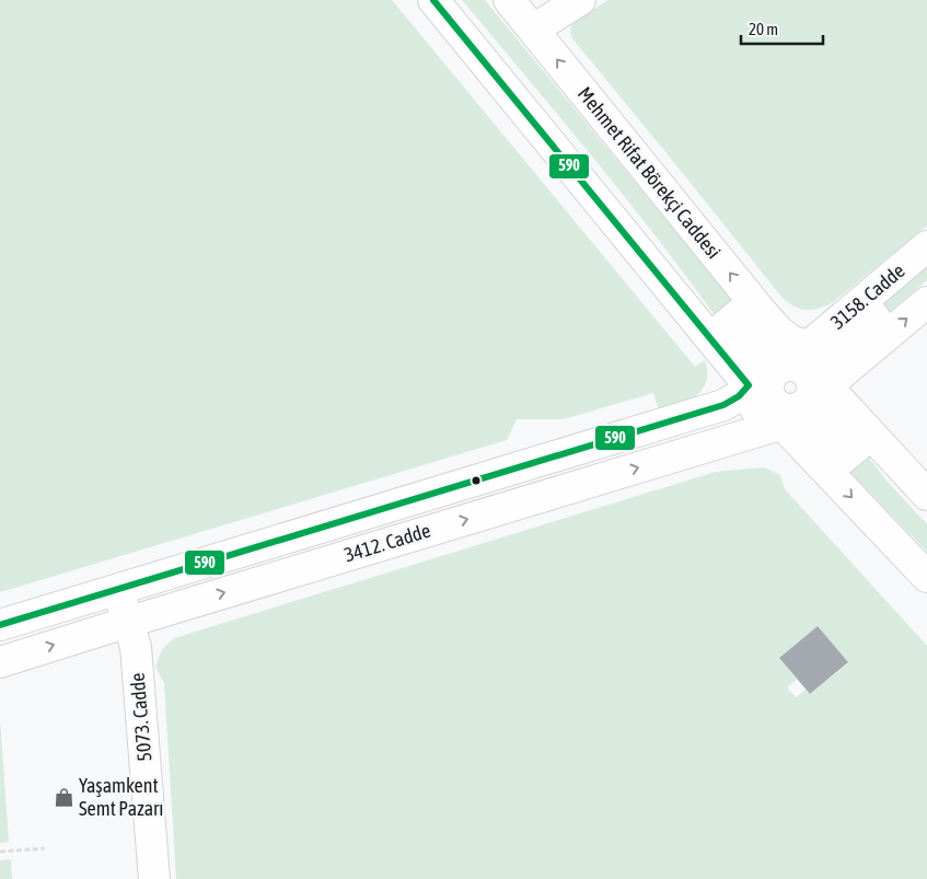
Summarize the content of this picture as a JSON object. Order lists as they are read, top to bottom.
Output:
{
  "streets": {
    "street": [
      "Mehmet Rifat Börekçi Caddesi",
      "3158. Cadde",
      "3412. Cadde",
      "5073. Cadde"
    ]
  },
  "crossings": [
    ["Mehmet Rifat Börekçi Caddesi", "3158. Cadde"],
    ["Mehmet Rifat Börekçi Caddesi", "3412. Cadde"],
    ["3158. Cadde", "3412. Cadde"],
    ["3412. Cadde", "5073. Cadde"]
  ],
  "places": {
    "shop": ["Yaşamkent Semt Pazarı"]
  },
  "lines": ["transit line 590"],
  "scale_bar": "20 m"
}
